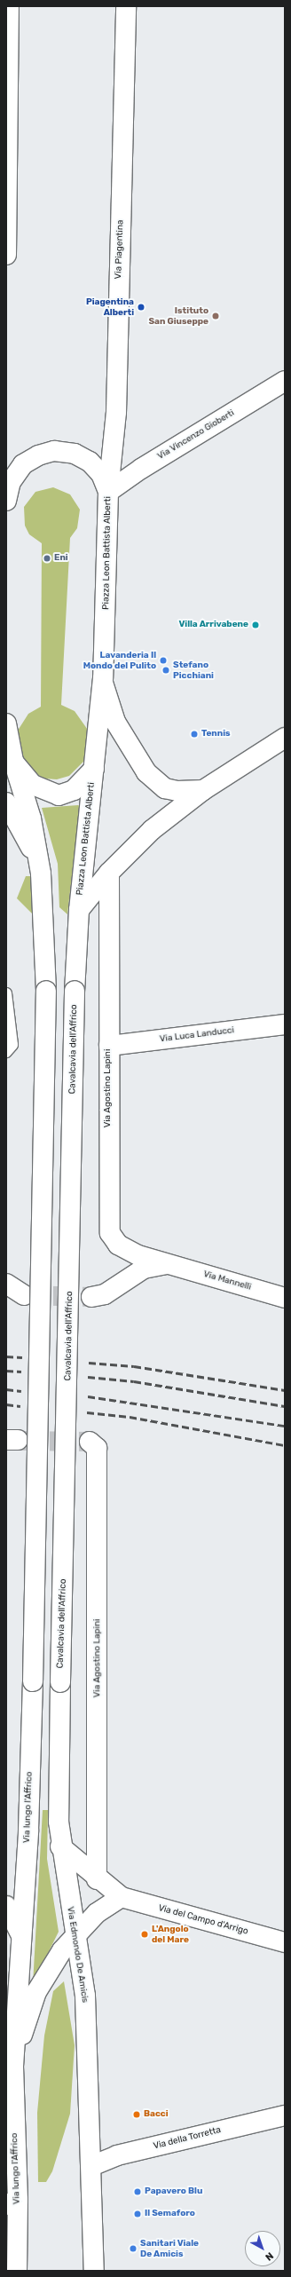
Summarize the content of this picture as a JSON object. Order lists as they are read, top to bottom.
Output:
{
  "streets": {
    "street": [
      "Via Piagentina",
      "Via Vincenzo Gioberti",
      "Piazza Leon Battista Alberti",
      "Via Luca Landucci",
      "Cavalcavia dell'Affrico",
      "Via Agostino Lapini",
      "Via Mannelli",
      "Via lungo l'Affrico",
      "Via del Campo d'Arrigo",
      "Via Edmondo De Amicis",
      "Via della Torretta"
    ]
  },
  "crossings": [
    ["Via Piagentina", "Via Vincenzo Gioberti"],
    ["Via Piagentina", "Piazza Leon Battista Alberti"],
    ["Via Vincenzo Gioberti", "Piazza Leon Battista Alberti"],
    ["Piazza Leon Battista Alberti", "Cavalcavia dell'Affrico"],
    ["Piazza Leon Battista Alberti", "Via Agostino Lapini"],
    ["Piazza Leon Battista Alberti", "Via lungo l'Affrico"],
    ["Via Luca Landucci", "Via Agostino Lapini"],
    ["Cavalcavia dell'Affrico", "Via Edmondo De Amicis"],
    ["Via Agostino Lapini", "Via Mannelli"],
    ["Via Agostino Lapini", "Via del Campo d'Arrigo"],
    ["Via lungo l'Affrico", "Via Edmondo De Amicis"],
    ["Via del Campo d'Arrigo", "Via Edmondo De Amicis"],
    ["Via Edmondo De Amicis", "Via della Torretta"]
  ],
  "places": [
    "Piagentina Alberti",
    "Istituto San Giuseppe",
    "Eni",
    "Villa Arrivabene",
    "Lavanderia Il Mondo del Pulito",
    "Stefano Picchiani",
    "Tennis",
    "L'Angolo del Mare",
    "Bacci",
    "Papavero Blu",
    "Il Semaforo",
    "Sanitari Viale De Amicis"
  ],
  "north": "bottom right"
}
